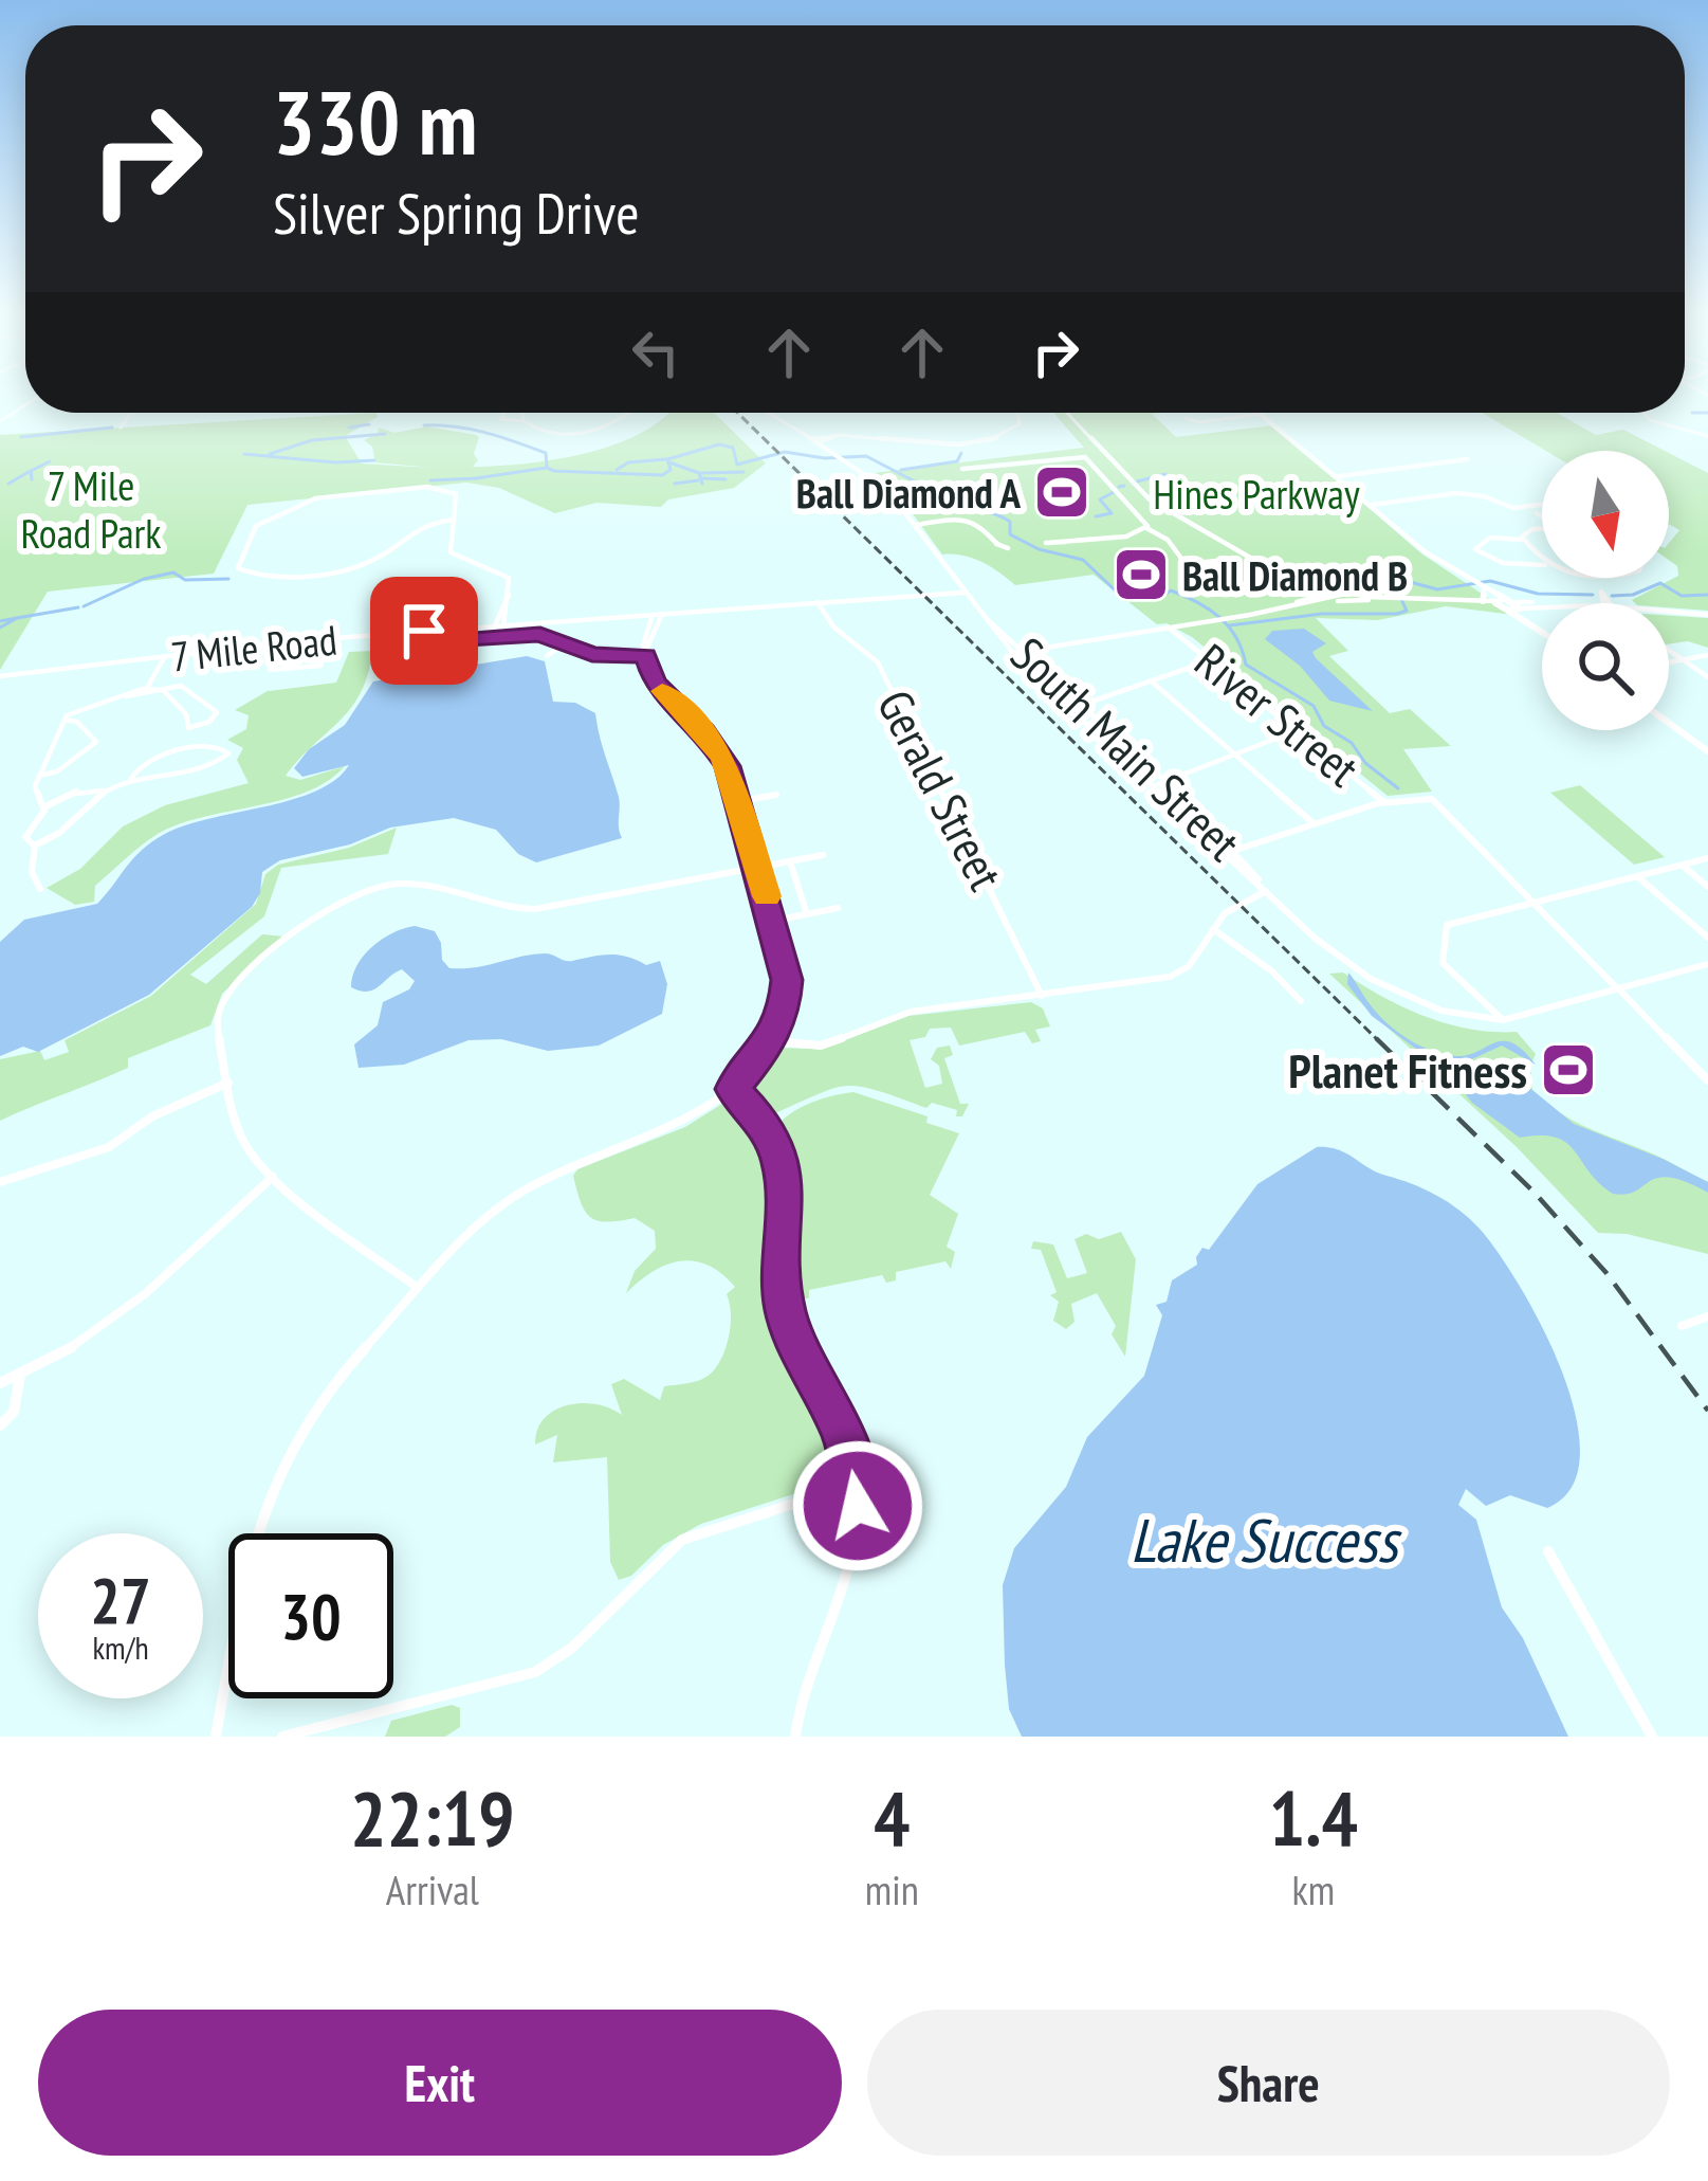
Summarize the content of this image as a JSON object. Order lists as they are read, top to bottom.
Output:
{
  "streets": {
    "street": [
      "7 Mile Road",
      "River Street",
      "South Main Street",
      "Gerald Street"
    ]
  },
  "crossings": [
    ["7 Mile Road", "South Main Street"],
    ["7 Mile Road", "Gerald Street"]
  ],
  "water": ["Lake Success"],
  "parks": ["7 Mile Road Park", "Hines Parkway"],
  "places": {
    "sports": ["Ball Diamond A", "Ball Diamond B", "Planet Fitness"]
  },
  "north": "bottom",
  "page": {
    "turn": ["330 m", "Silver Spring Drive"],
    "speed": "27 km/h",
    "limit": "30",
    "eta": [
      "22:19",
      "Arrival",
      "4",
      "min",
      "1.4",
      "km"
    ],
    "buttons": ["Exit", "Share"]
  }
}
